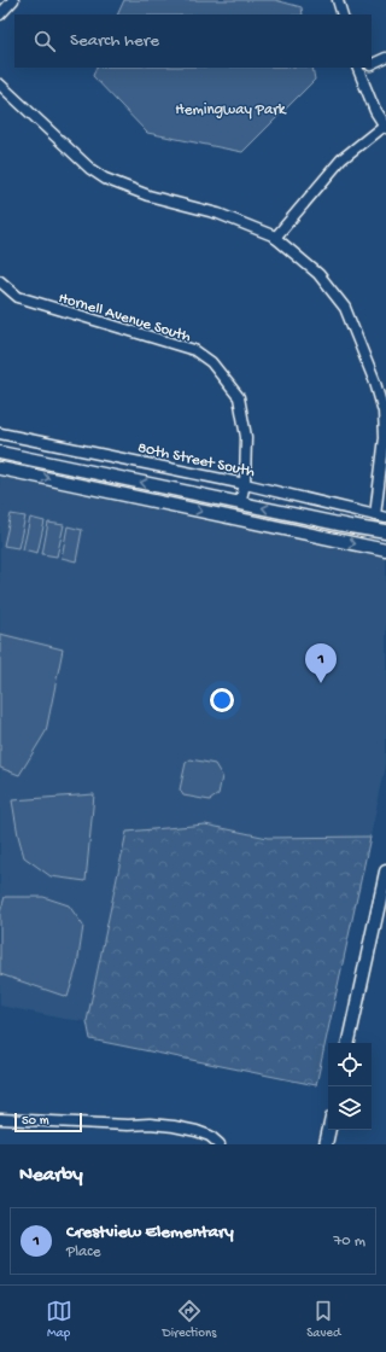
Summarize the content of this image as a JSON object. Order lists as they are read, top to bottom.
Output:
{
  "streets": {
    "street": ["Hornell Avenue South", "80th Street South"]
  },
  "crossings": [
    ["Hornell Avenue South", "80th Street South"]
  ],
  "parks": ["Hemingway Park"],
  "scale_bar": "50 m",
  "page": {
    "search": "Search here",
    "pins": "1",
    "scale": "50 m",
    "heading": "Nearby",
    "list": [
      {
        "mark": "1",
        "name": "Crestview Elementary",
        "note": "Place",
        "value": "70 m"
      }
    ],
    "nav": ["Map", "Directions", "Saved"]
  }
}
